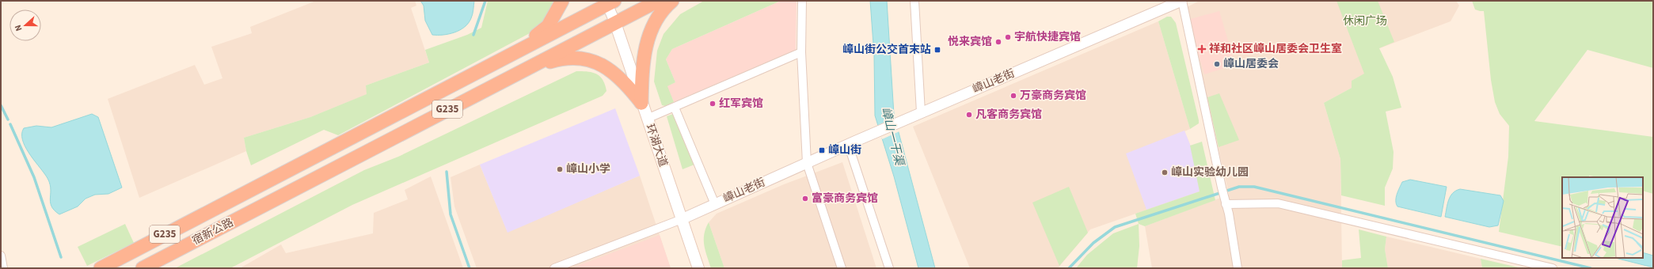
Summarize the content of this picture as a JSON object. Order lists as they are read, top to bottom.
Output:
{
  "streets": {
    "highway": ["G235", "宿新公路"],
    "main road": ["环湖大道"],
    "street": ["嶂山老街"]
  },
  "crossings": [
    ["嶂山老街", "环湖大道"],
    ["G235", "环湖大道"],
    ["G235", "宿新公路"]
  ],
  "water": ["嶂山一干渠"],
  "parks": ["休闲广场"],
  "places": {
    "other": [
      "宇航快捷宾馆",
      "悦来宾馆",
      "嶂山居委会",
      "万豪商务宾馆",
      "红军宾馆",
      "凡客商务宾馆",
      "嶂山小学",
      "嶂山实验幼儿园",
      "富豪商务宾馆"
    ],
    "health": ["祥和社区嶂山居委会卫生室"],
    "transit": ["嶂山街公交首末站", "嶂山街"]
  },
  "north": "left"
}
